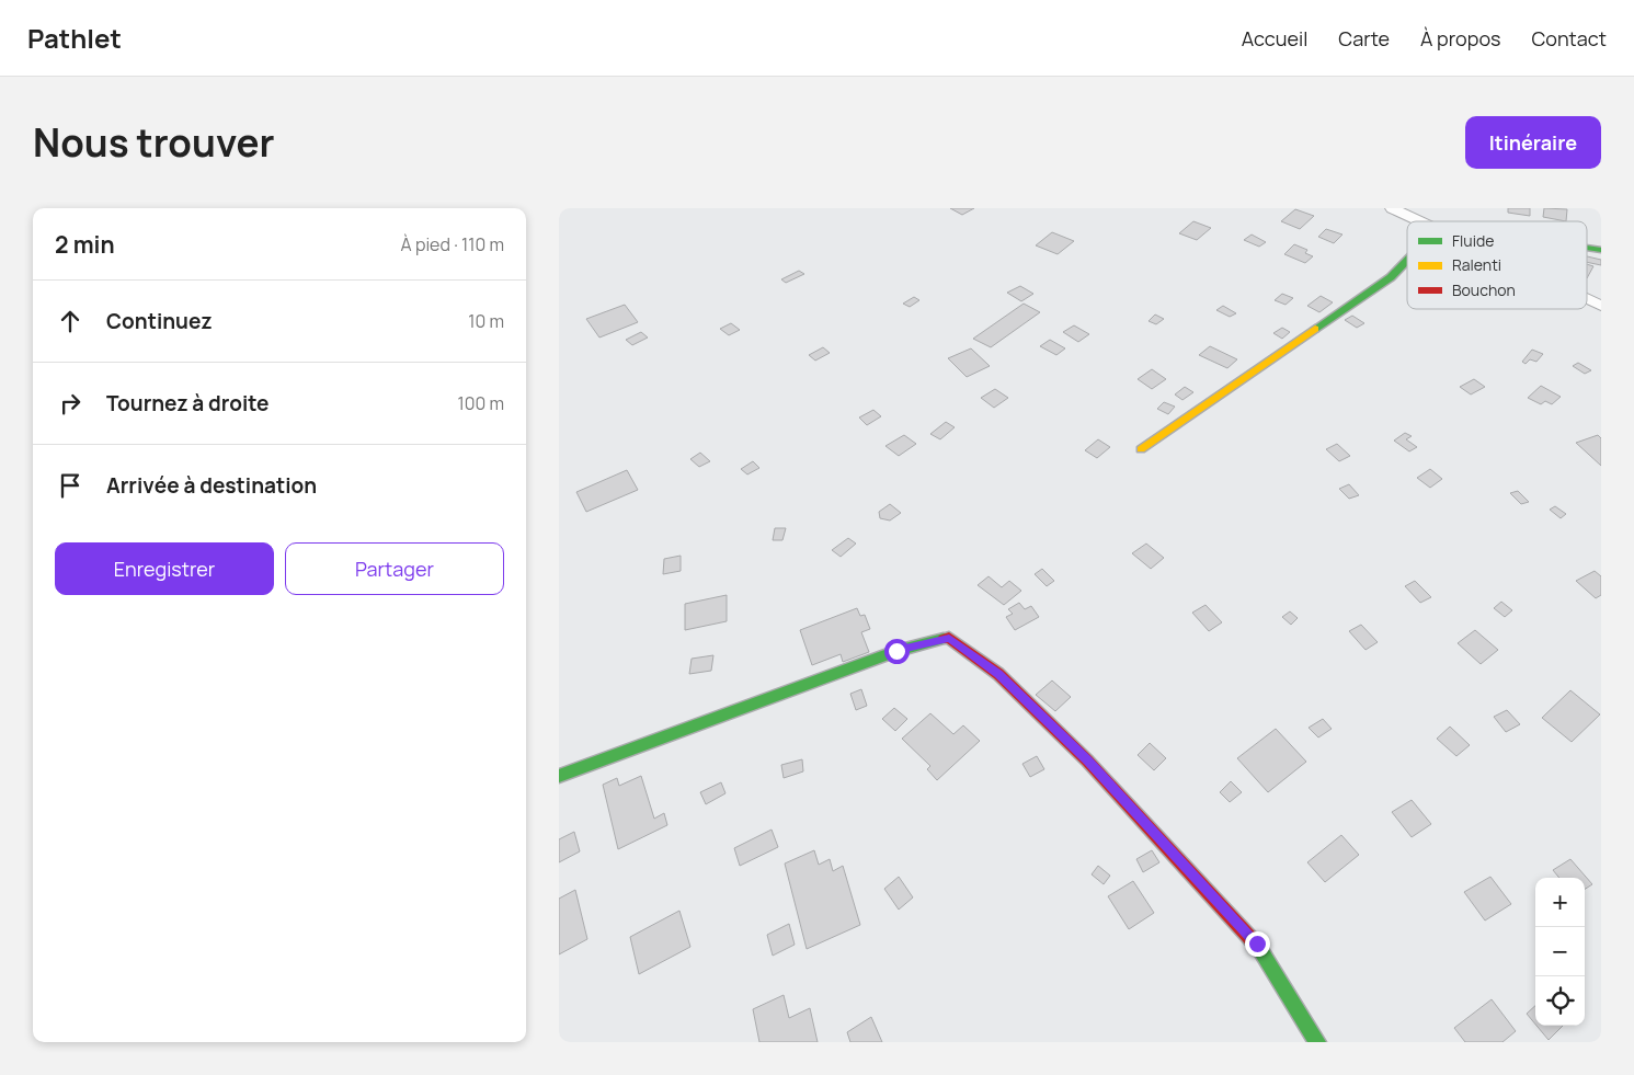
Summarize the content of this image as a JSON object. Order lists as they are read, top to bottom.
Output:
{
  "legend": ["Fluide", "Ralenti", "Bouchon"],
  "page": {
    "header": "Pathlet",
    "nav": [
      "Accueil",
      "Carte",
      "À propos",
      "Contact"
    ],
    "title": "Nous trouver",
    "buttons": [
      "Itinéraire",
      ["Enregistrer", "Partager"]
    ],
    "heading": ["2 min", "À pied · 110 m"],
    "list": [
      ["Continuez", "10 m"],
      ["Tournez à droite", "100 m"],
      "Arrivée à destination"
    ],
    "map_buttons": ["+", "−"]
  }
}
